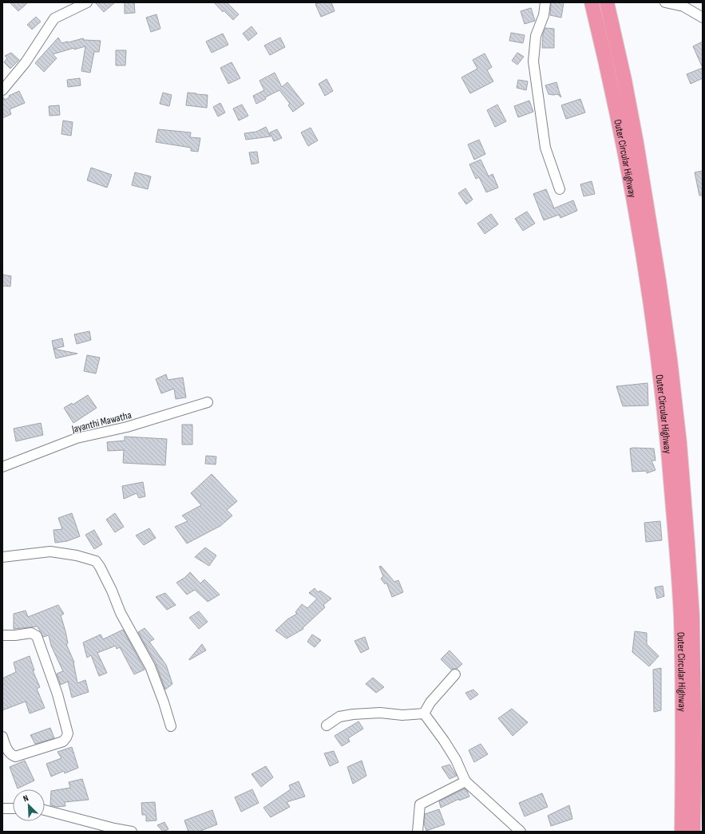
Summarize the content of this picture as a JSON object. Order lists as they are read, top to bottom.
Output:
{
  "streets": {
    "highway": ["Outer Circular Highway"],
    "street": ["Jayanthi Mawatha"]
  },
  "north": "top left"
}
